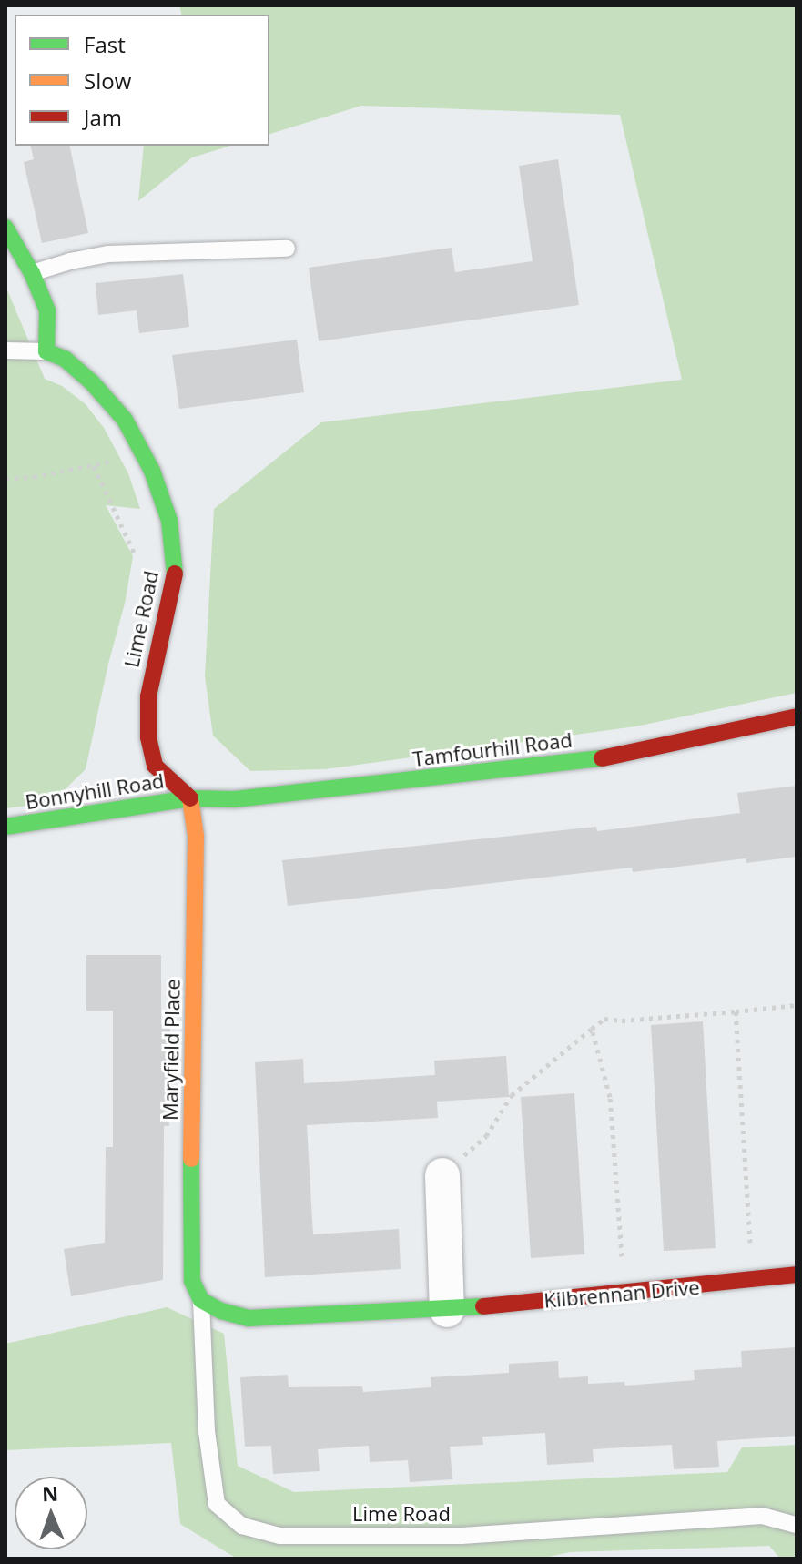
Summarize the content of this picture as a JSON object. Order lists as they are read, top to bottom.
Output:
{
  "streets": {
    "street": [
      "Lime Road",
      "Tamfourhill Road",
      "Bonnyhill Road",
      "Maryfield Place",
      "Kilbrennan Drive"
    ]
  },
  "crossings": [
    ["Lime Road", "Tamfourhill Road"],
    ["Lime Road", "Bonnyhill Road"],
    ["Lime Road", "Maryfield Place"],
    ["Lime Road", "Kilbrennan Drive"],
    ["Tamfourhill Road", "Bonnyhill Road"],
    ["Tamfourhill Road", "Maryfield Place"],
    ["Bonnyhill Road", "Maryfield Place"],
    ["Maryfield Place", "Kilbrennan Drive"]
  ],
  "legend": ["Fast", "Slow", "Jam"],
  "north": "top"
}
